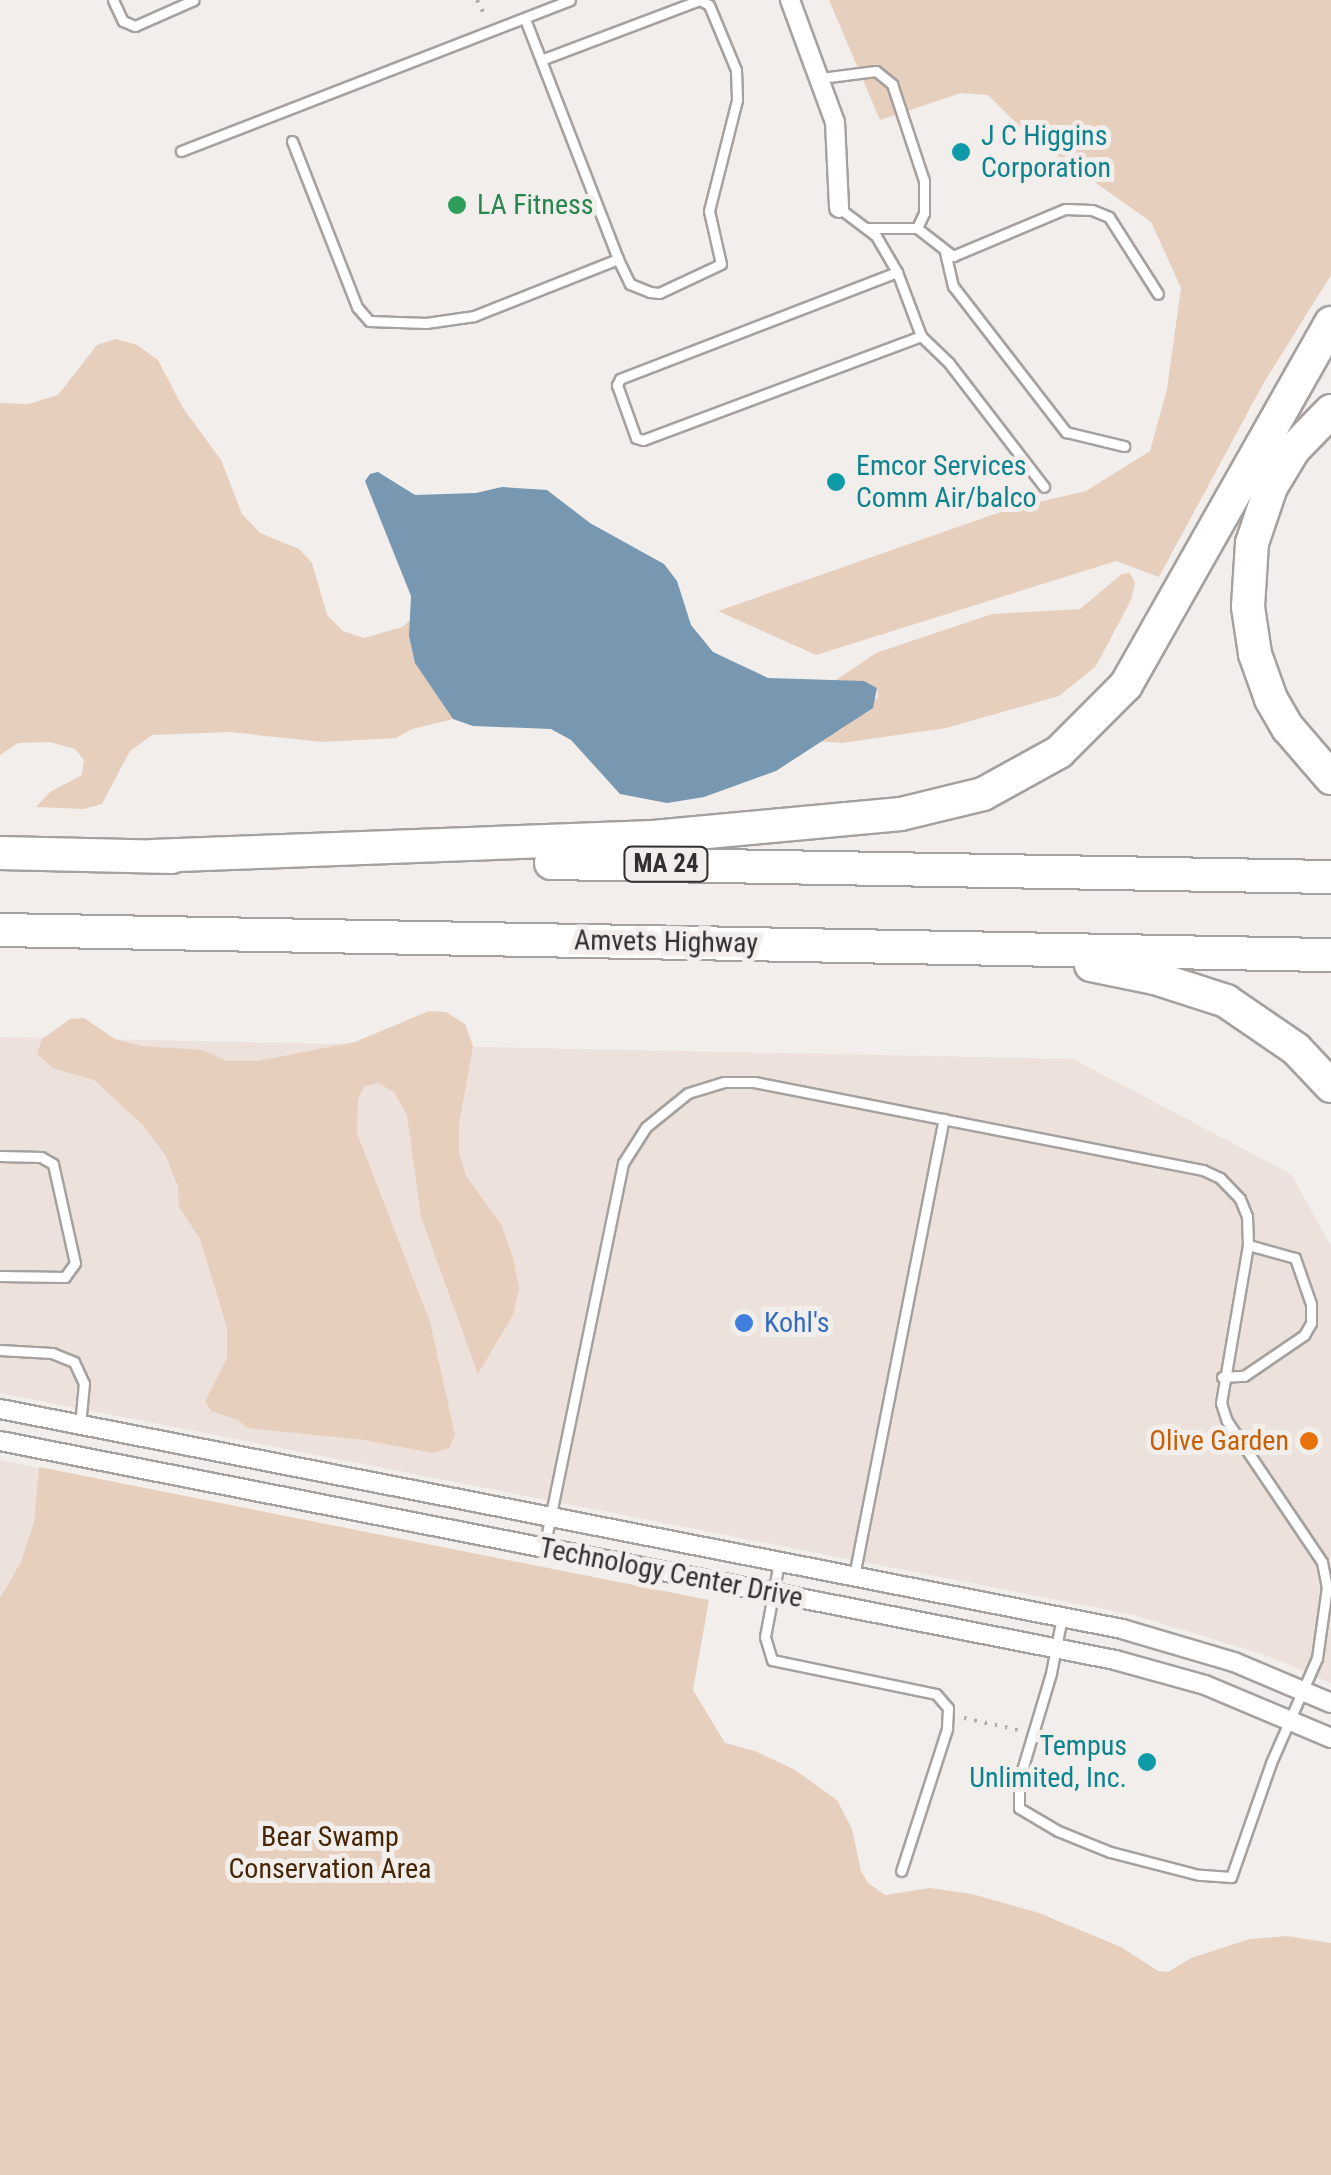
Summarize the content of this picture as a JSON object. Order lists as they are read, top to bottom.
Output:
{
  "streets": {
    "highway": ["MA 24", "Amvets Highway"],
    "street": ["Technology Center Drive"]
  },
  "parks": ["Bear Swamp Conservation Area"],
  "places": [
    "J C Higgins Corporation",
    "LA Fitness",
    "Emcor Services Comm Air/balco",
    "Kohl's",
    "Olive Garden",
    "Tempus Unlimited, Inc."
  ]
}
